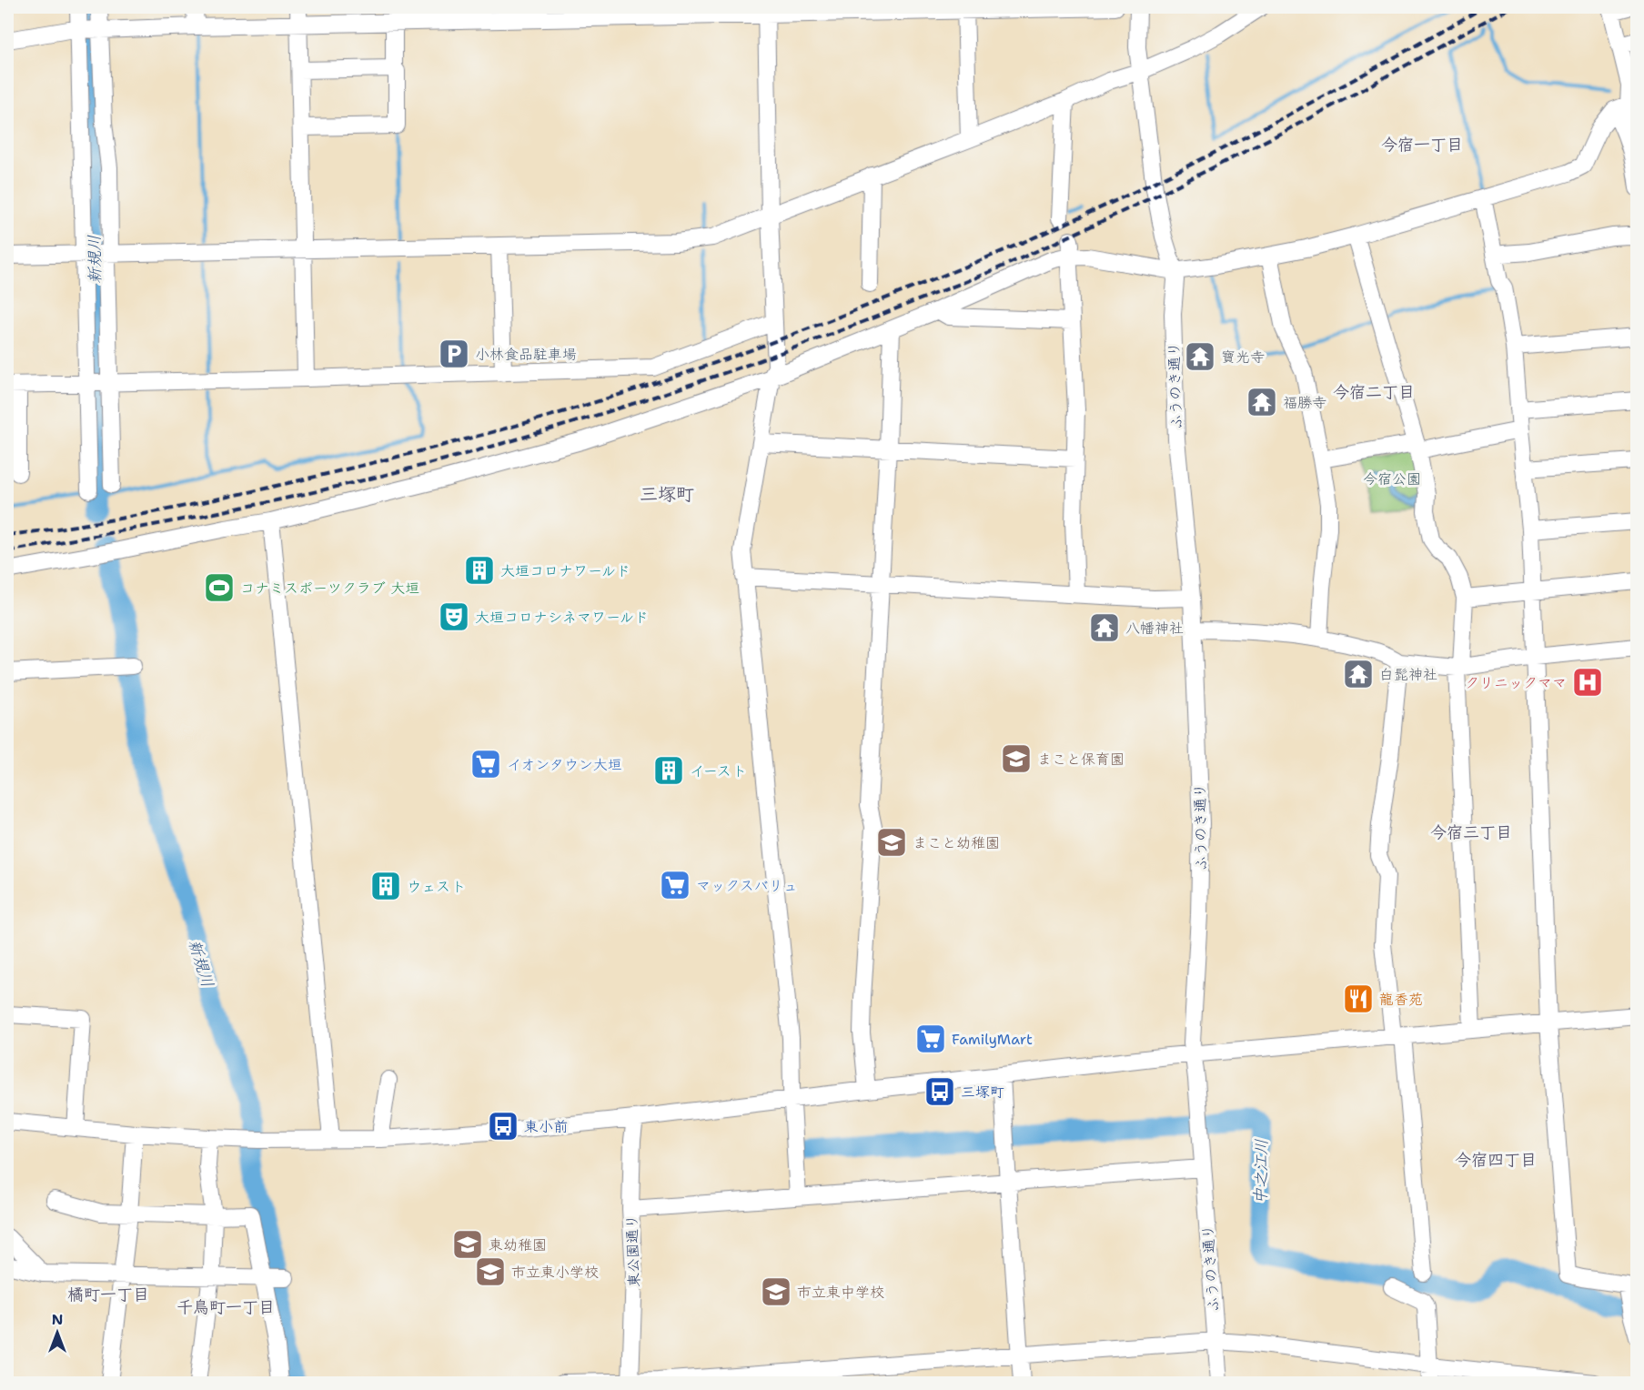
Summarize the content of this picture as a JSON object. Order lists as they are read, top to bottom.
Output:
{
  "streets": {
    "street": ["ふうのき通り", "東公園通り"]
  },
  "districts": [
    "今宿一丁目",
    "今宿二丁目",
    "三塚町",
    "今宿三丁目",
    "今宿四丁目",
    "橘町一丁目",
    "千鳥町一丁目"
  ],
  "water": ["新規川", "中之江川"],
  "parks": ["今宿公園"],
  "places": {
    "parking": ["小林食品駐車場"],
    "temple": [
      "寶光寺",
      "福勝寺",
      "八幡神社",
      "白髭神社"
    ],
    "building": ["大垣コロナワールド", "イースト", "ウェスト"],
    "sports": ["コナミスポーツクラブ 大垣"],
    "theatre": ["大垣コロナシネマワールド"],
    "hospital": ["クリニックママ"],
    "school or university": [
      "まこと保育園",
      "まこと幼稚園",
      "東幼稚園",
      "市立東小学校",
      "市立東中学校"
    ],
    "supermarket": ["イオンタウン大垣", "マックスバリュ", "FamilyMart"],
    "restaurant": ["龍香苑"],
    "bus stop": ["三塚町", "東小前"]
  },
  "north": "top"
}
